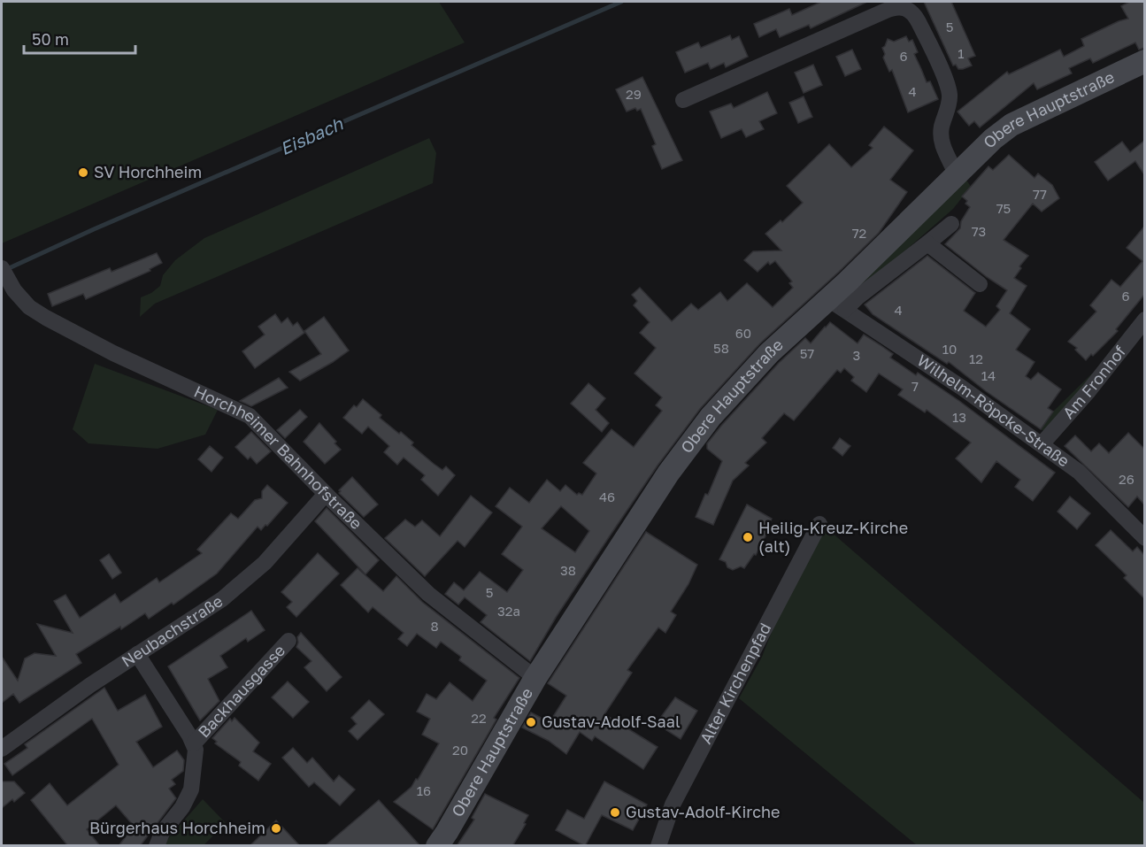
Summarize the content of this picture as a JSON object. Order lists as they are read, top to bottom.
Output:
{
  "streets": {
    "main road": ["Obere Hauptstraße"],
    "street": [
      "Am Fronhof",
      "Wilhelm-Röpcke-Straße",
      "Horchheimer Bahnhofstraße",
      "Neubachstraße",
      "Alter Kirchenpfad",
      "Backhausgasse"
    ]
  },
  "crossings": [
    ["Obere Hauptstraße", "Wilhelm-Röpcke-Straße"],
    ["Obere Hauptstraße", "Horchheimer Bahnhofstraße"],
    ["Am Fronhof", "Wilhelm-Röpcke-Straße"],
    ["Horchheimer Bahnhofstraße", "Neubachstraße"],
    ["Neubachstraße", "Backhausgasse"]
  ],
  "water": ["Eisbach"],
  "places": [
    "SV Horchheim",
    "Heilig-Kreuz-Kirche (alt)",
    "Gustav-Adolf-Saal",
    "Gustav-Adolf-Kirche",
    "Bürgerhaus Horchheim"
  ],
  "house_numbers": [
    "5",
    "1",
    "6",
    "4",
    "29",
    "77",
    "75",
    "73",
    "72",
    "6",
    "4",
    "60",
    "58",
    "10",
    "57",
    "3",
    "12",
    "14",
    "7",
    "13",
    "26",
    "46",
    "38",
    "5",
    "32a",
    "8",
    "22",
    "20",
    "16"
  ],
  "scale_bar": "50 m"
}
